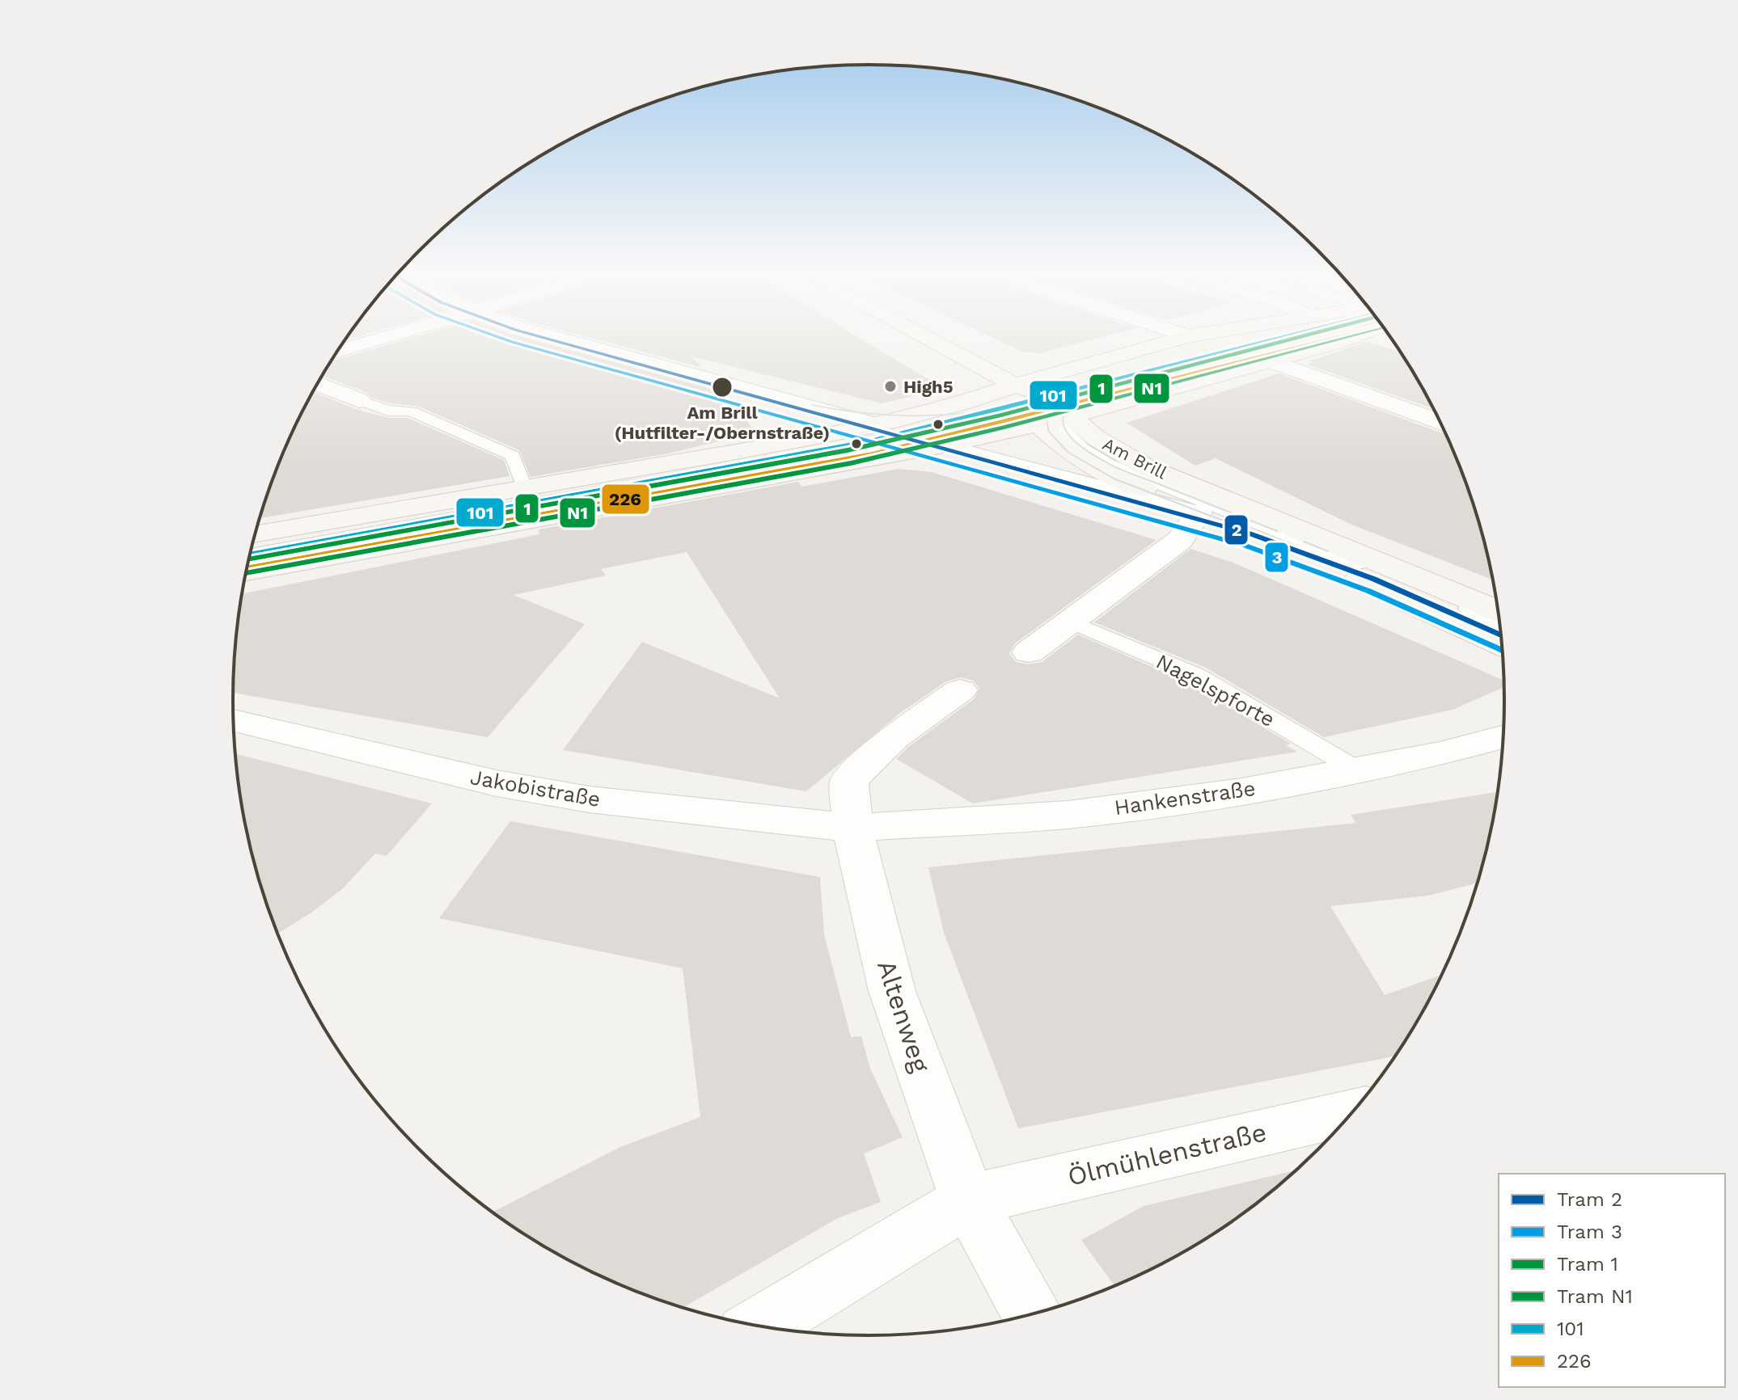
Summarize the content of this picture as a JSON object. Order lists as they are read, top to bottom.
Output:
{
  "streets": {
    "main road": ["Am Brill"],
    "street": [
      "Jakobistraße",
      "Hankenstraße",
      "Altenweg",
      "Ölmühlenstraße"
    ],
    "lane": ["Nagelspforte"]
  },
  "crossings": [
    ["Nagelspforte", "Hankenstraße"],
    ["Jakobistraße", "Hankenstraße"],
    ["Jakobistraße", "Altenweg"],
    ["Hankenstraße", "Altenweg"],
    ["Altenweg", "Ölmühlenstraße"]
  ],
  "places": ["High5", "Am Brill (Hutfilter-/Obernstraße)"],
  "lines": [
    "tram line 2",
    "tram line 3",
    "tram line 1",
    "tram line N1",
    "transit line 101",
    "transit line 226"
  ],
  "legend": [
    "Tram 2",
    "Tram 3",
    "Tram 1",
    "Tram N1",
    "101",
    "226"
  ]
}
